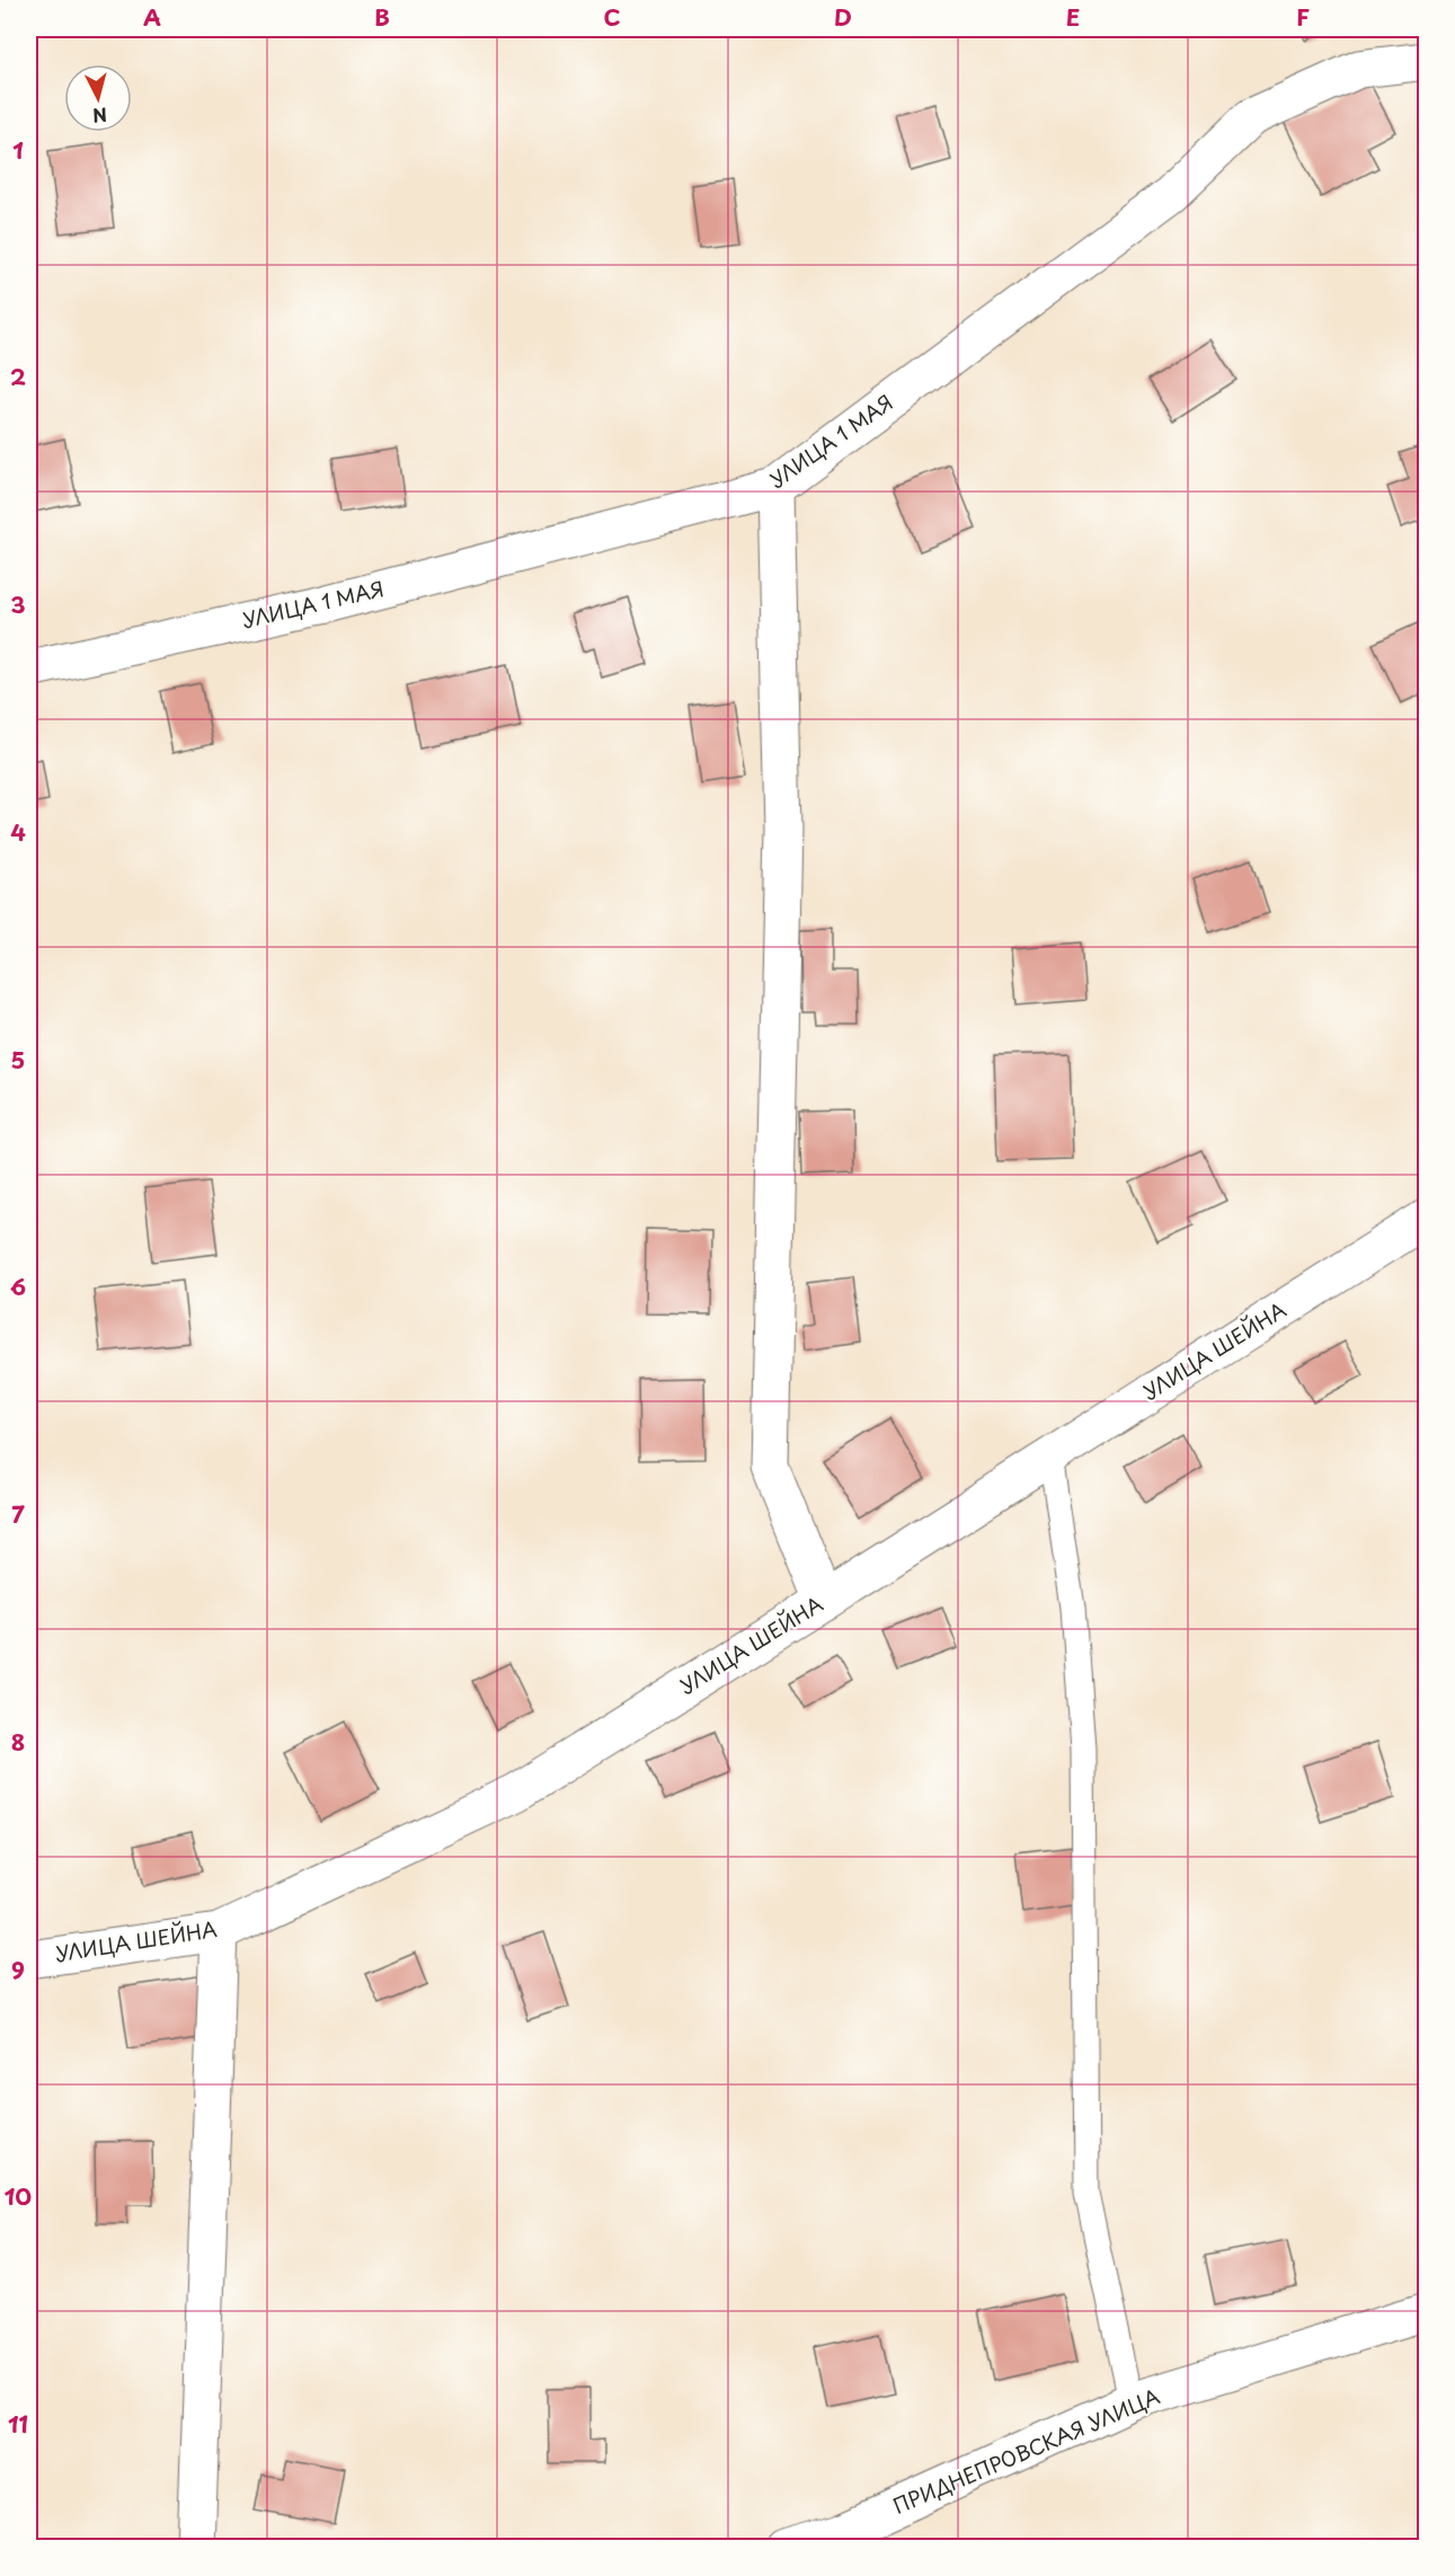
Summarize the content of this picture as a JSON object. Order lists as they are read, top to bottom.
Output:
{
  "streets": {
    "street": ["УЛИЦА 1 МАЯ", "УЛИЦА ШЕЙНА", "ПРИДНЕПРОВСКАЯ УЛИЦА"]
  },
  "north": "bottom",
  "grid": {
    "columns": [
      "A",
      "B",
      "C",
      "D",
      "E",
      "F"
    ],
    "rows": [
      "1",
      "2",
      "3",
      "4",
      "5",
      "6",
      "7",
      "8",
      "9",
      "10",
      "11"
    ]
  }
}
